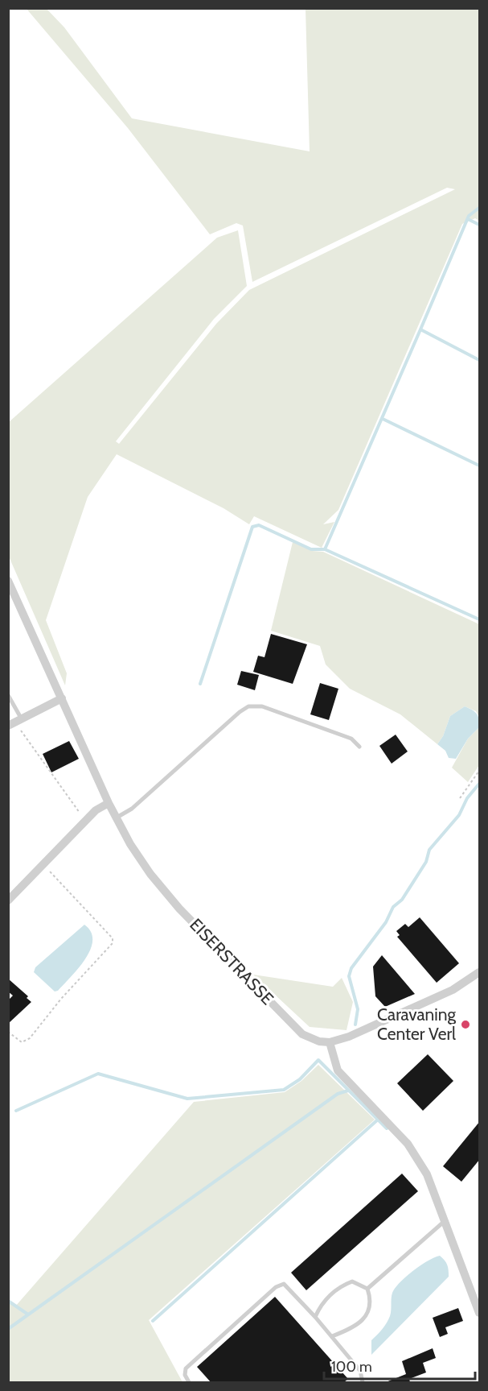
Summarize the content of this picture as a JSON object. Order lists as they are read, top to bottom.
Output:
{
  "streets": {
    "street": ["EISERSTRASSE"]
  },
  "places": ["Caravaning Center Verl"],
  "scale_bar": "100 m"
}
